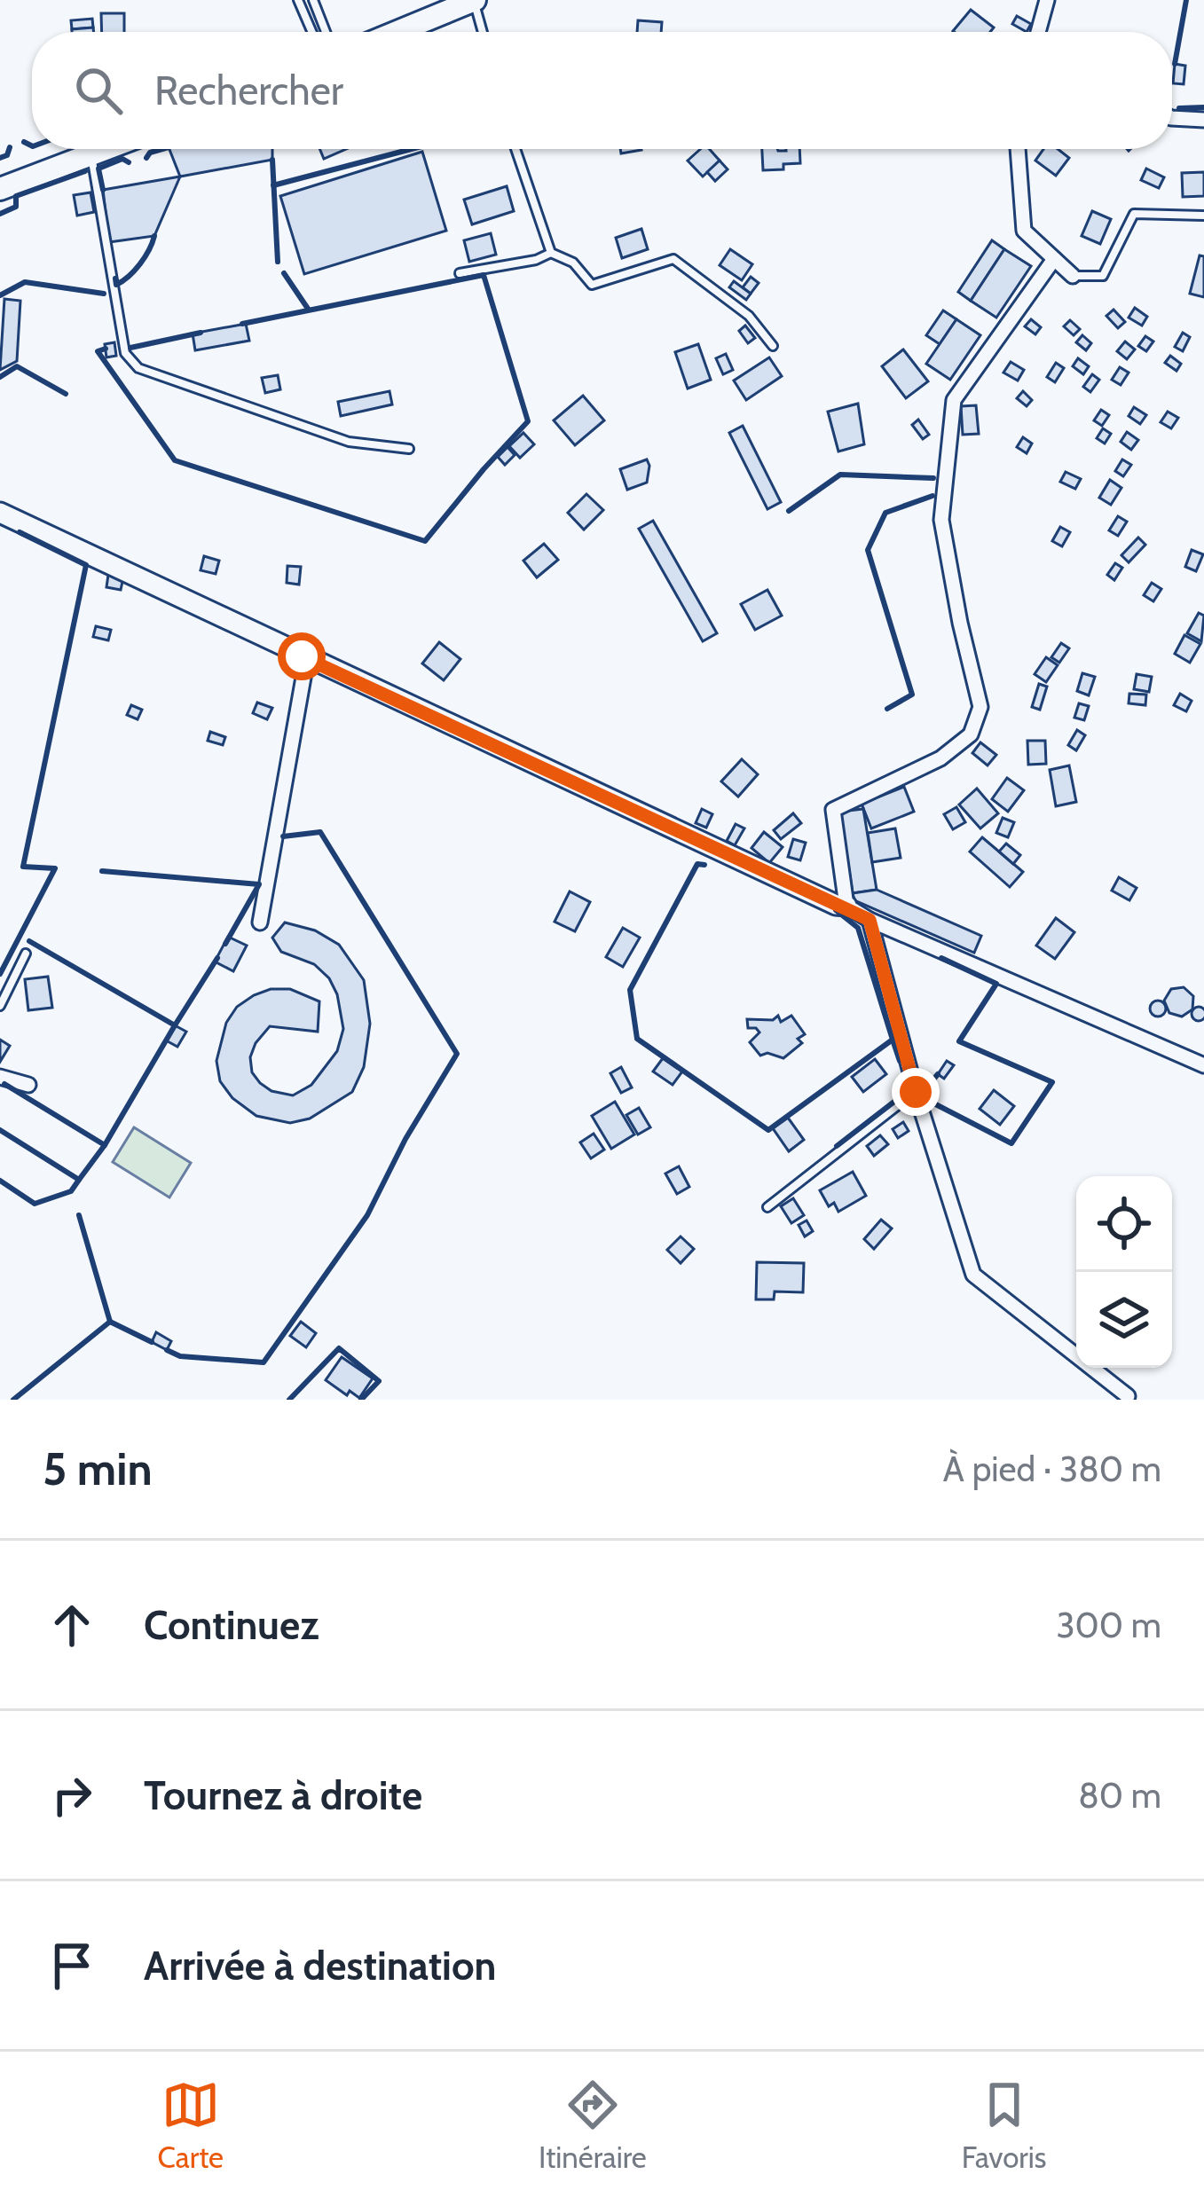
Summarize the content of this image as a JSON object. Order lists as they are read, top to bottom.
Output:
{
  "page": {
    "search": "Rechercher",
    "heading": ["5 min", "À pied · 380 m"],
    "list": [
      ["Continuez", "300 m"],
      ["Tournez à droite", "80 m"],
      "Arrivée à destination"
    ],
    "nav": ["Carte", "Itinéraire", "Favoris"]
  }
}
